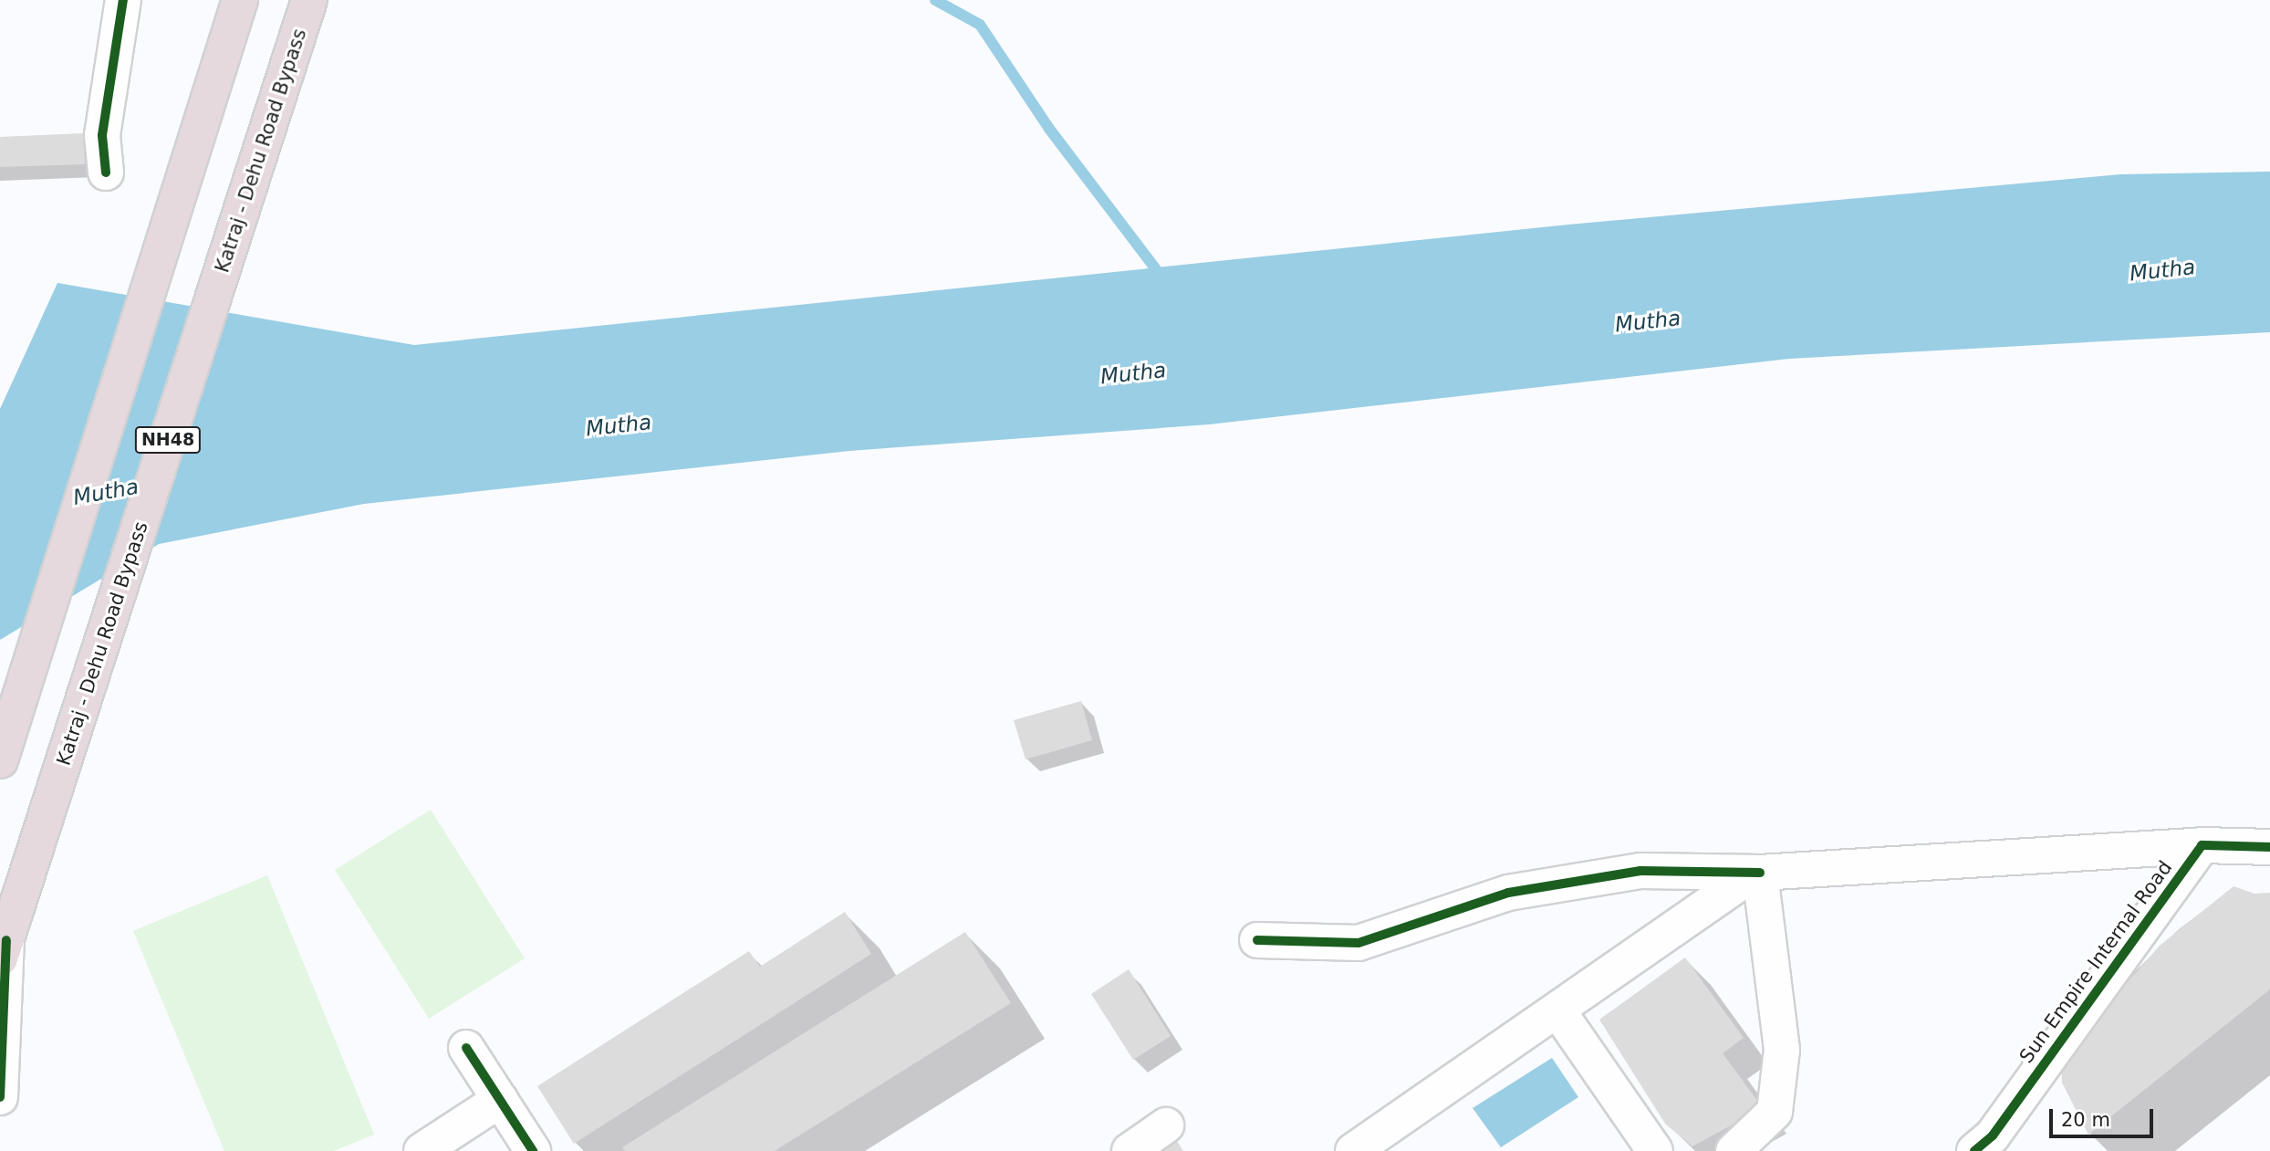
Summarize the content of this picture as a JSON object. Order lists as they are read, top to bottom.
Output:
{
  "streets": {
    "highway": ["Katraj - Dehu Road Bypass", "NH48"],
    "street": ["Sun Empire Internal Road"]
  },
  "water": ["Mutha"],
  "scale_bar": "20 m"
}
